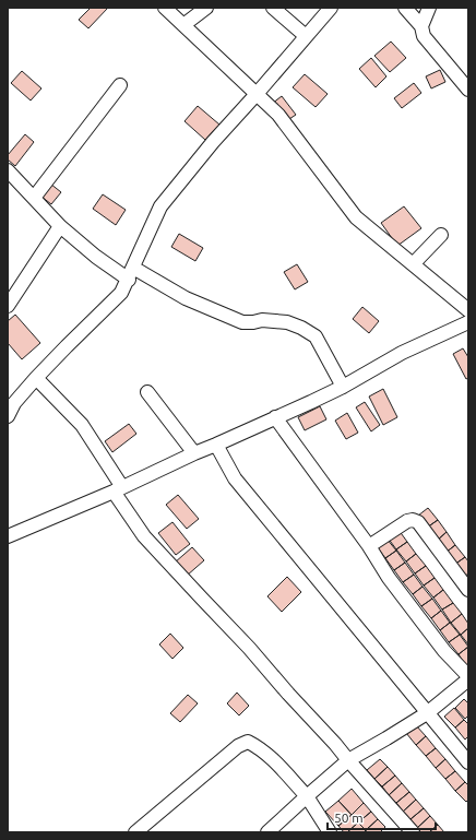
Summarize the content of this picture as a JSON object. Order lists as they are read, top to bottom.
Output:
{
  "scale_bar": "50 m"
}
